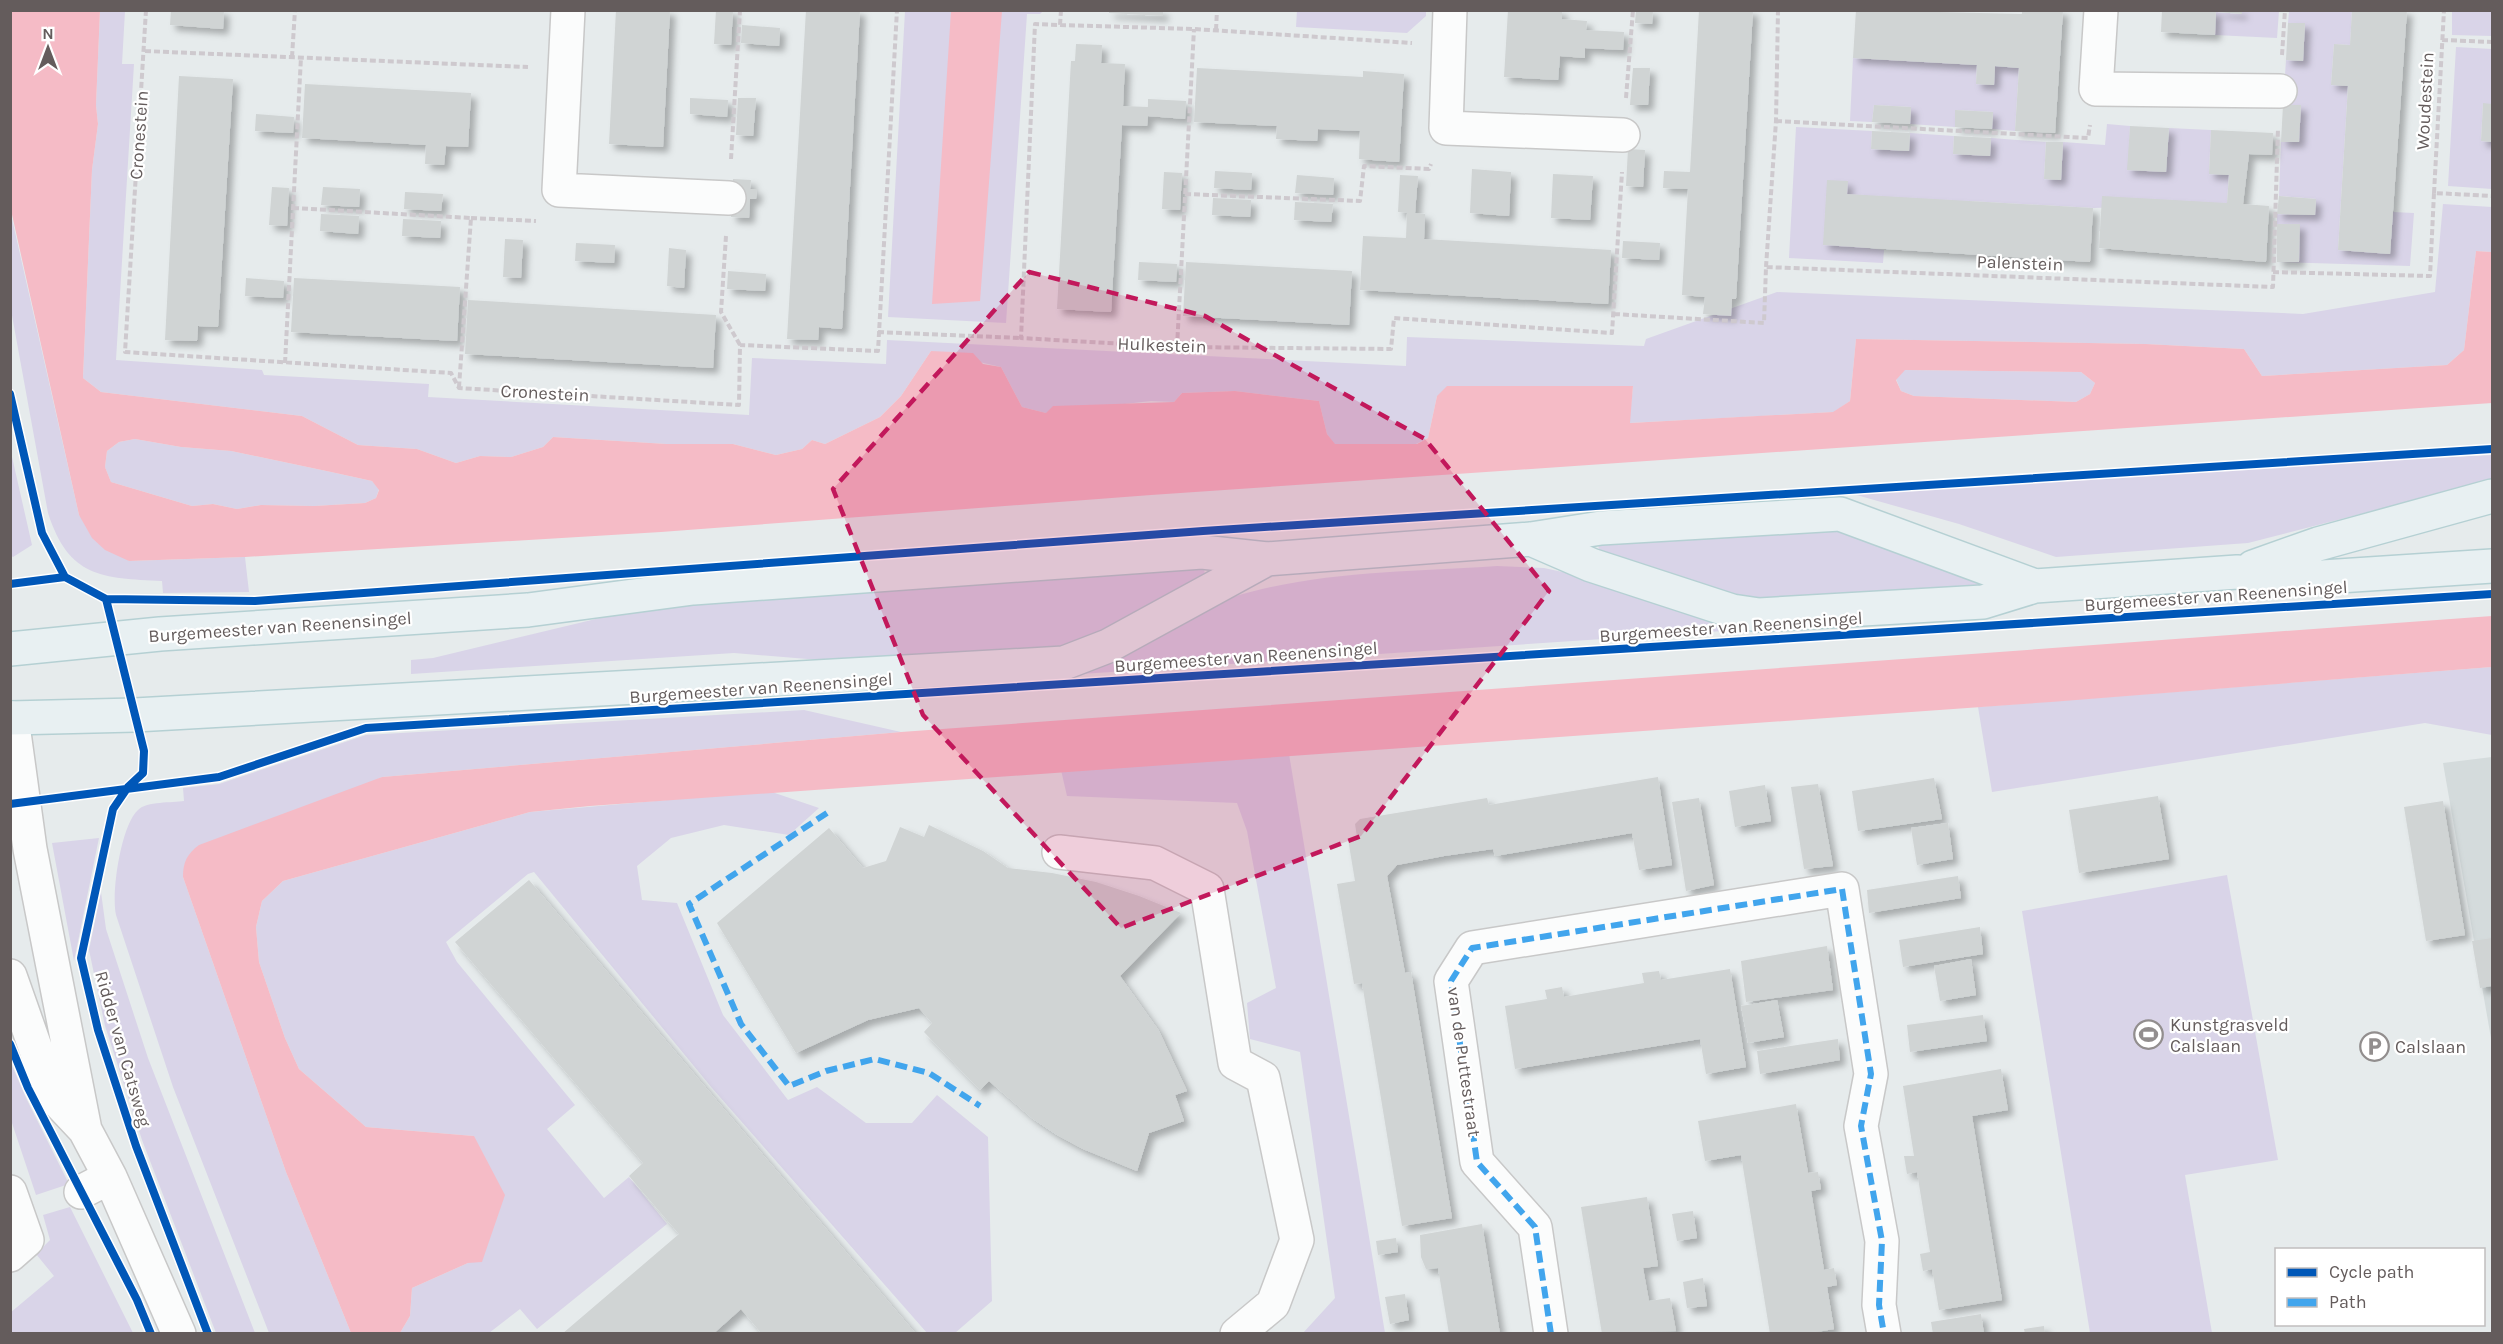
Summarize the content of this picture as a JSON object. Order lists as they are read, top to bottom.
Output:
{
  "streets": {
    "main road": ["Burgemeester van Reenensingel"],
    "street": ["van de Puttestraat"],
    "path": [
      "Woudestein",
      "Cronestein",
      "Palenstein",
      "Hulkestein"
    ],
    "cycle path": ["Ridder van Catsweg"]
  },
  "crossings": [
    ["Woudestein", "Palenstein"],
    ["Cronestein", "Hulkestein"],
    ["Palenstein", "Hulkestein"]
  ],
  "places": {
    "sports": ["Kunstgrasveld Calslaan"],
    "parking": ["Calslaan"]
  },
  "legend": ["Cycle path", "Path"],
  "north": "top"
}
